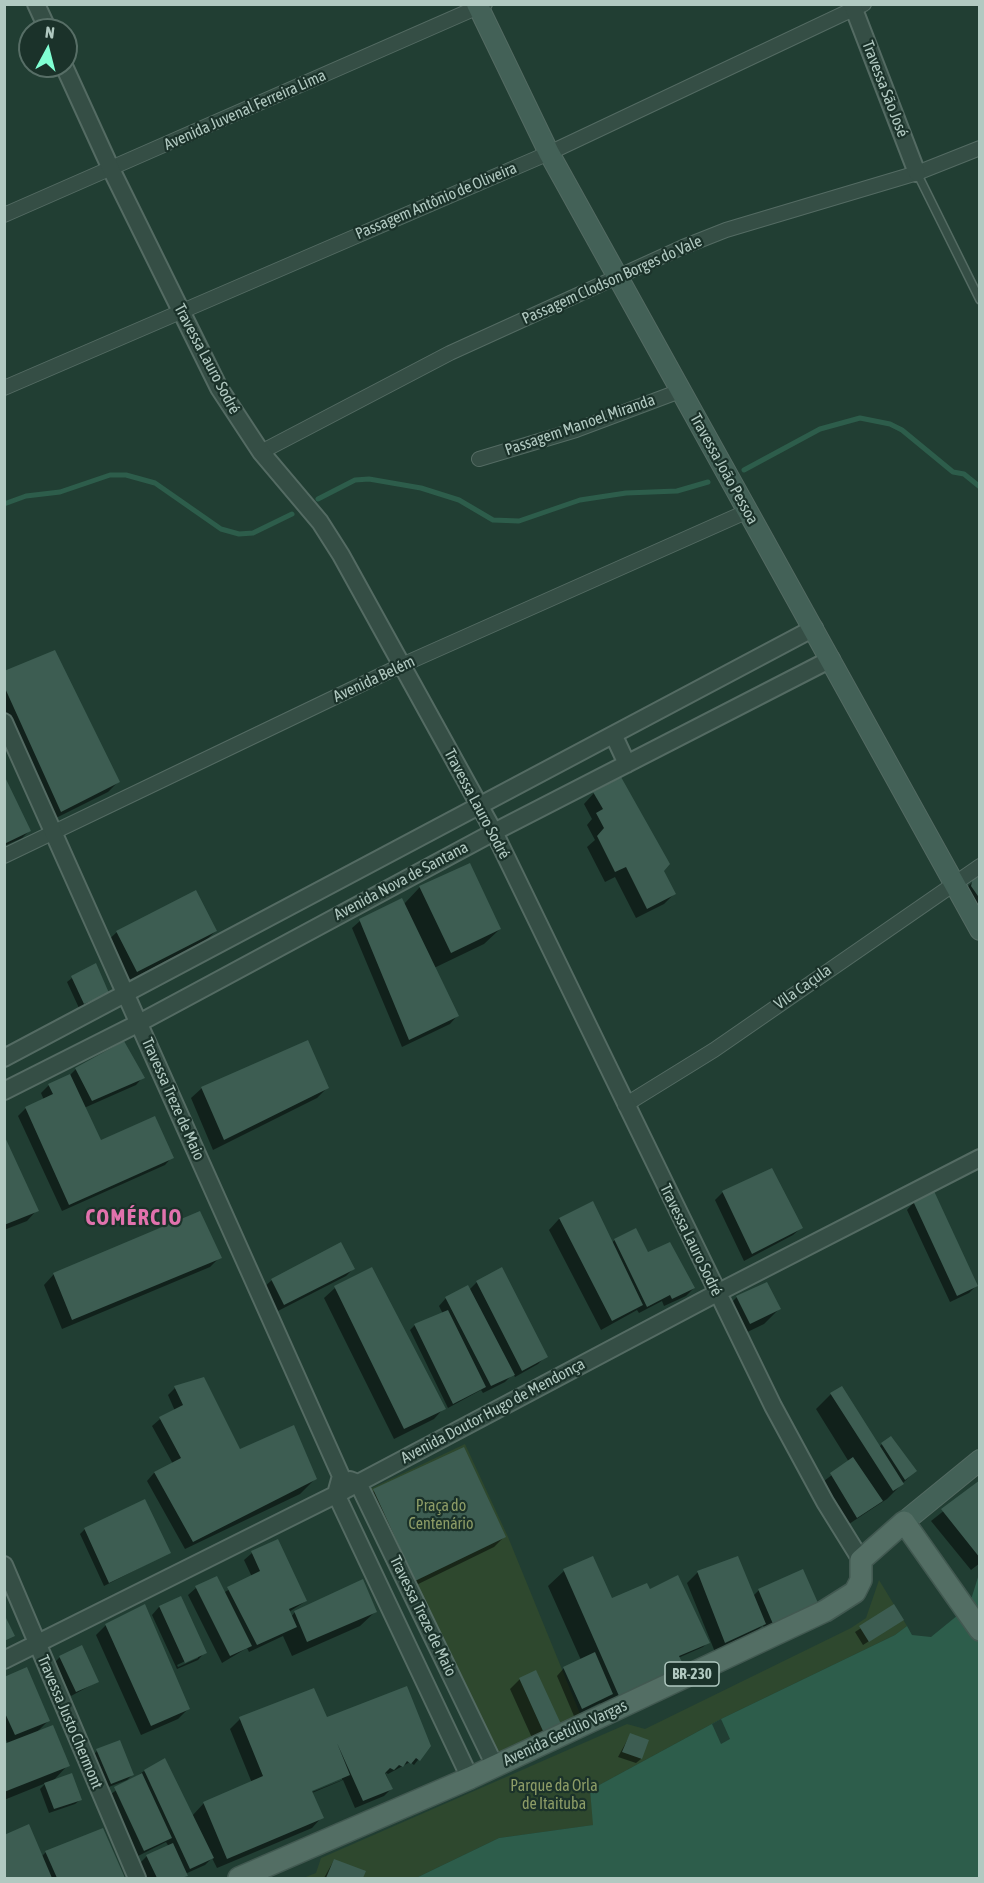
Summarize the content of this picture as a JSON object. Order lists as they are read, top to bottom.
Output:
{
  "streets": {
    "main road": ["Travessa João Pessoa", "BR-230", "Avenida Getúlio Vargas"],
    "street": [
      "Travessa São José",
      "Avenida Juvenal Ferreira Lima",
      "Passagem Antônio de Oliveira",
      "Passagem Clodson Borges do Vale",
      "Travessa Lauro Sodré",
      "Passagem Manoel Miranda",
      "Avenida Belém",
      "Avenida Nova de Santana",
      "Vila Caçula",
      "Travessa Treze de Maio",
      "Avenida Doutor Hugo de Mendonça",
      "Travessa Justo Chermont"
    ]
  },
  "crossings": [
    ["Travessa São José", "Passagem Antônio de Oliveira"],
    ["Travessa São José", "Passagem Clodson Borges do Vale"],
    ["Avenida Juvenal Ferreira Lima", "Travessa Lauro Sodré"],
    ["Avenida Juvenal Ferreira Lima", "Travessa João Pessoa"],
    ["Passagem Antônio de Oliveira", "Travessa Lauro Sodré"],
    ["Passagem Antônio de Oliveira", "Travessa João Pessoa"],
    ["Passagem Clodson Borges do Vale", "Travessa Lauro Sodré"],
    ["Passagem Clodson Borges do Vale", "Travessa João Pessoa"],
    ["Travessa Lauro Sodré", "Avenida Belém"],
    ["Travessa Lauro Sodré", "Avenida Nova de Santana"],
    ["Travessa Lauro Sodré", "Vila Caçula"],
    ["Travessa Lauro Sodré", "Avenida Doutor Hugo de Mendonça"],
    ["Travessa Lauro Sodré", "Avenida Getúlio Vargas"],
    ["Passagem Manoel Miranda", "Travessa João Pessoa"],
    ["Travessa João Pessoa", "Avenida Belém"],
    ["Travessa João Pessoa", "Avenida Nova de Santana"],
    ["Travessa João Pessoa", "Vila Caçula"],
    ["Avenida Belém", "Travessa Treze de Maio"],
    ["Avenida Nova de Santana", "Travessa Treze de Maio"],
    ["Travessa Treze de Maio", "Avenida Doutor Hugo de Mendonça"],
    ["Travessa Treze de Maio", "Avenida Getúlio Vargas"],
    ["Avenida Doutor Hugo de Mendonça", "Travessa Justo Chermont"]
  ],
  "districts": ["COMÉRCIO"],
  "parks": ["Praça do Centenário", "Parque da Orla de Itaituba"],
  "north": "top"
}
